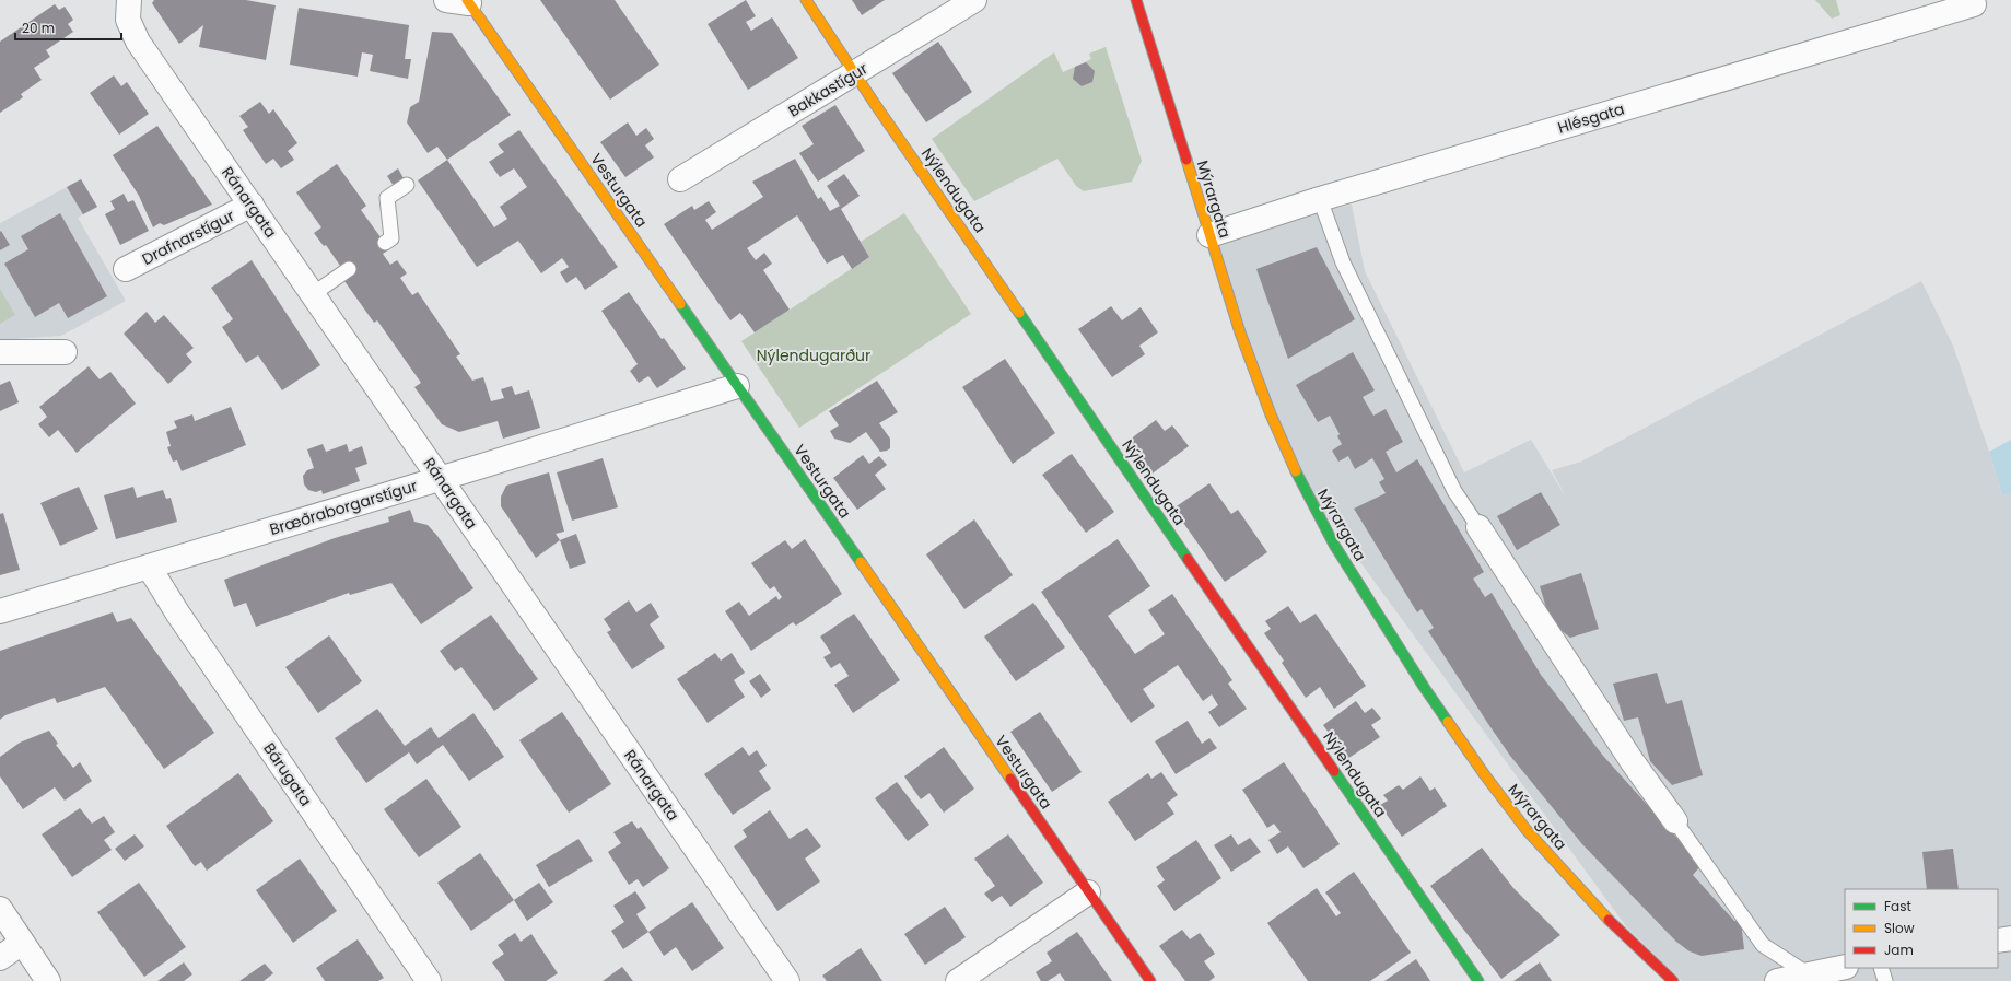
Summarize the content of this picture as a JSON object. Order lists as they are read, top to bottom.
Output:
{
  "streets": {
    "street": [
      "Bakkastígur",
      "Hlésgata",
      "Vesturgata",
      "Nýlendugata",
      "Mýrargata",
      "Ránargata",
      "Drafnarstígur",
      "Bræðraborgarstígur",
      "Bárugata"
    ]
  },
  "crossings": [
    ["Bakkastígur", "Nýlendugata"],
    ["Hlésgata", "Mýrargata"],
    ["Vesturgata", "Bræðraborgarstígur"],
    ["Ránargata", "Drafnarstígur"],
    ["Ránargata", "Bræðraborgarstígur"],
    ["Bræðraborgarstígur", "Bárugata"]
  ],
  "parks": ["Nýlendugarður"],
  "legend": ["Fast", "Slow", "Jam"],
  "scale_bar": "20 m"
}
